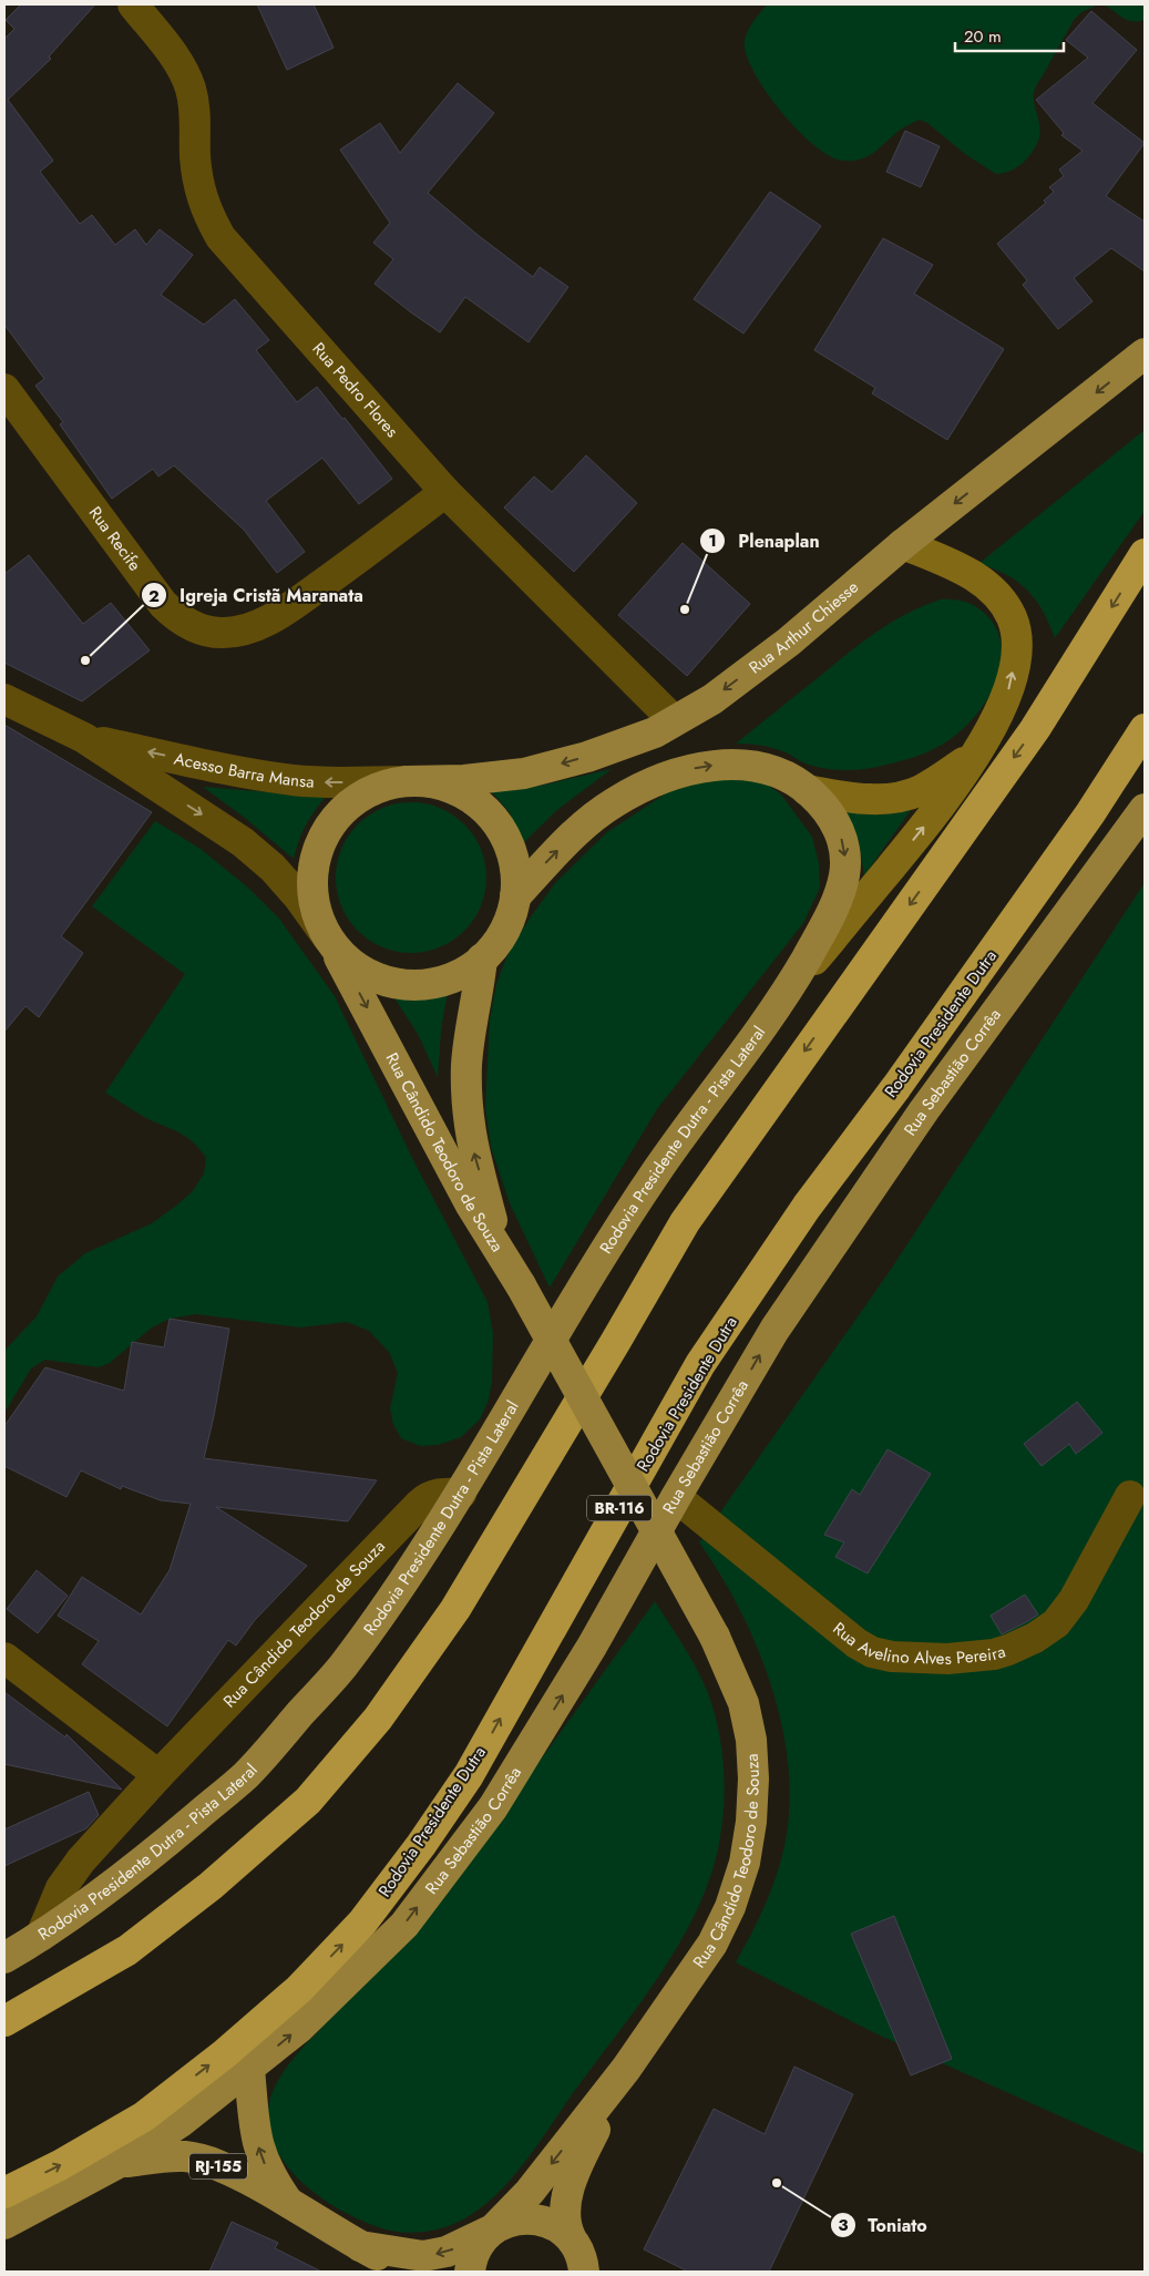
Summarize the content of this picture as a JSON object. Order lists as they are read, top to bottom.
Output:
{
  "streets": {
    "highway": ["Rodovia Presidente Dutra", "BR-116"],
    "main road": [
      "Rua Arthur Chiesse",
      "Rua Sebastião Corrêa",
      "Rodovia Presidente Dutra - Pista Lateral",
      "Rua Cândido Teodoro de Souza",
      "RJ-155"
    ],
    "street": [
      "Rua Pedro Flores",
      "Rua Recife",
      "Acesso Barra Mansa",
      "Rua Avelino Alves Pereira"
    ]
  },
  "crossings": [
    ["Rua Pedro Flores", "Rua Recife"],
    ["Rua Pedro Flores", "Rua Arthur Chiesse"],
    ["Rua Arthur Chiesse", "Acesso Barra Mansa"],
    ["Rua Sebastião Corrêa", "Rua Avelino Alves Pereira"],
    ["Rua Sebastião Corrêa", "RJ-155"],
    ["Rodovia Presidente Dutra - Pista Lateral", "Rua Cândido Teodoro de Souza"],
    ["Rua Cândido Teodoro de Souza", "RJ-155"]
  ],
  "one_way": ["Acesso Barra Mansa", "Rua Sebastião Corrêa"],
  "places": ["Plenaplan", "Igreja Cristã Maranata", "Toniato"],
  "scale_bar": "20 m"
}
